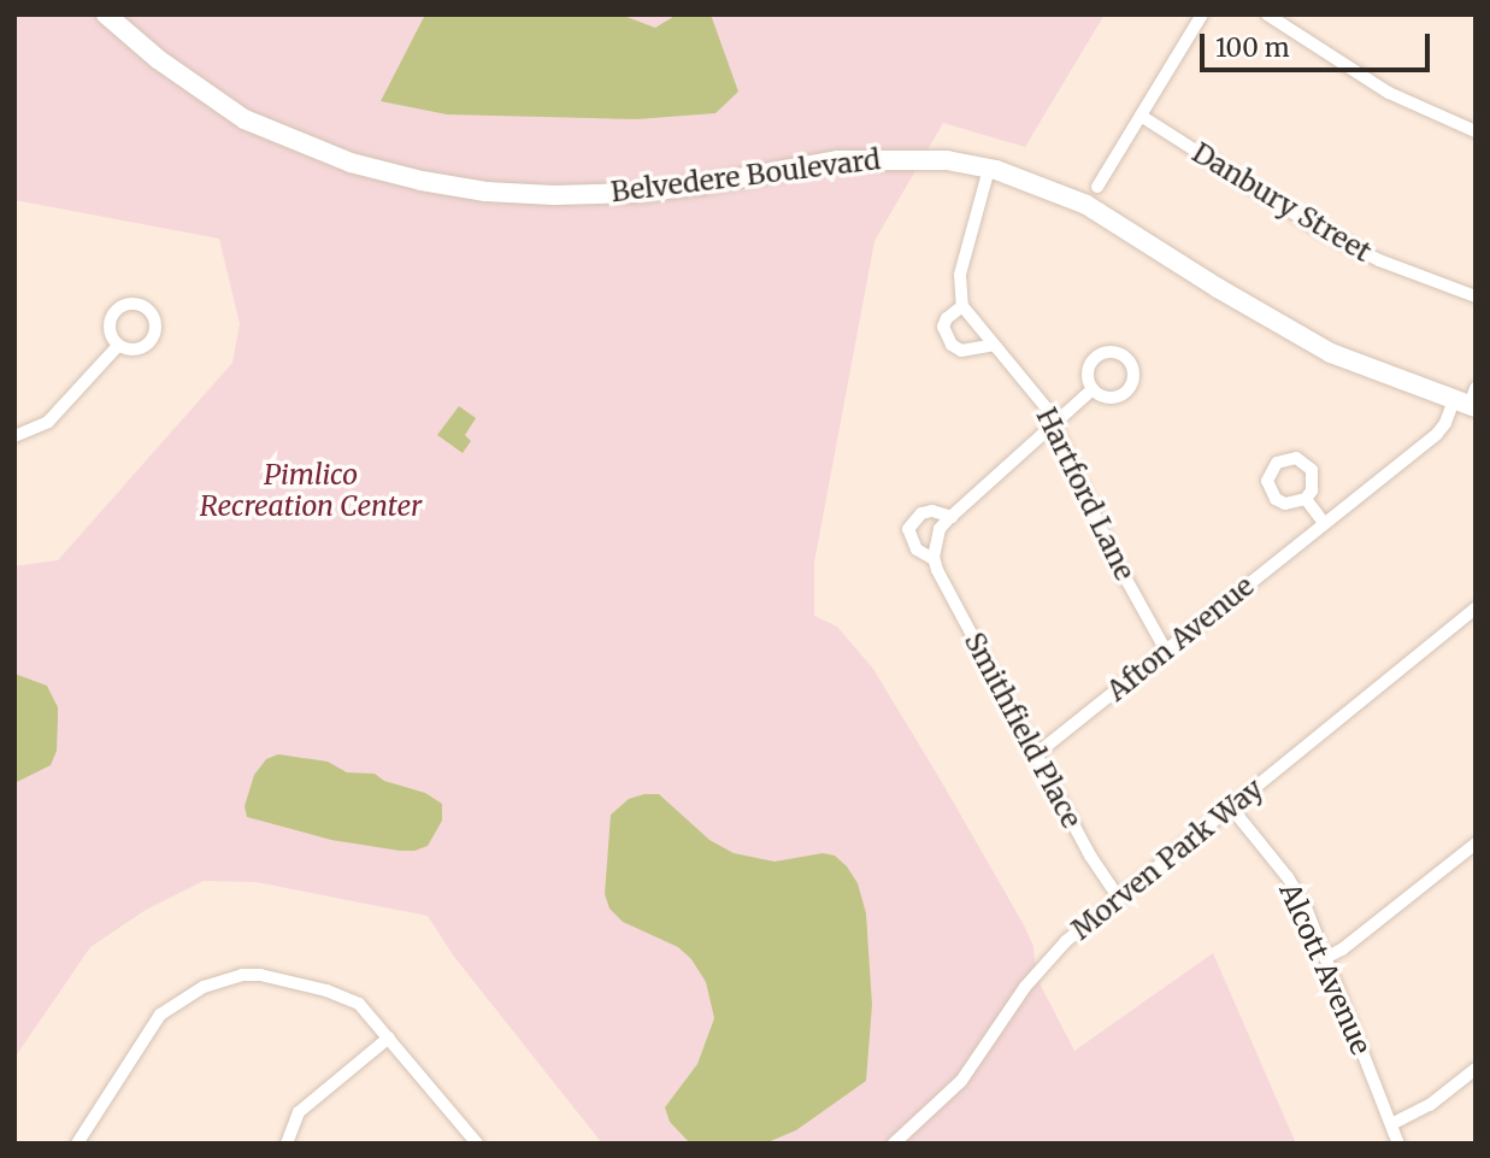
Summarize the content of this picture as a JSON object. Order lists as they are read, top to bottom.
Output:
{
  "streets": {
    "street": [
      "Belvedere Boulevard",
      "Danbury Street",
      "Hartford Lane",
      "Afton Avenue",
      "Smithfield Place",
      "Morven Park Way",
      "Alcott Avenue"
    ]
  },
  "crossings": [
    ["Belvedere Boulevard", "Afton Avenue"],
    ["Hartford Lane", "Afton Avenue"],
    ["Afton Avenue", "Smithfield Place"],
    ["Smithfield Place", "Morven Park Way"],
    ["Morven Park Way", "Alcott Avenue"]
  ],
  "parks": ["Pimlico Recreation Center"],
  "scale_bar": "100 m"
}
